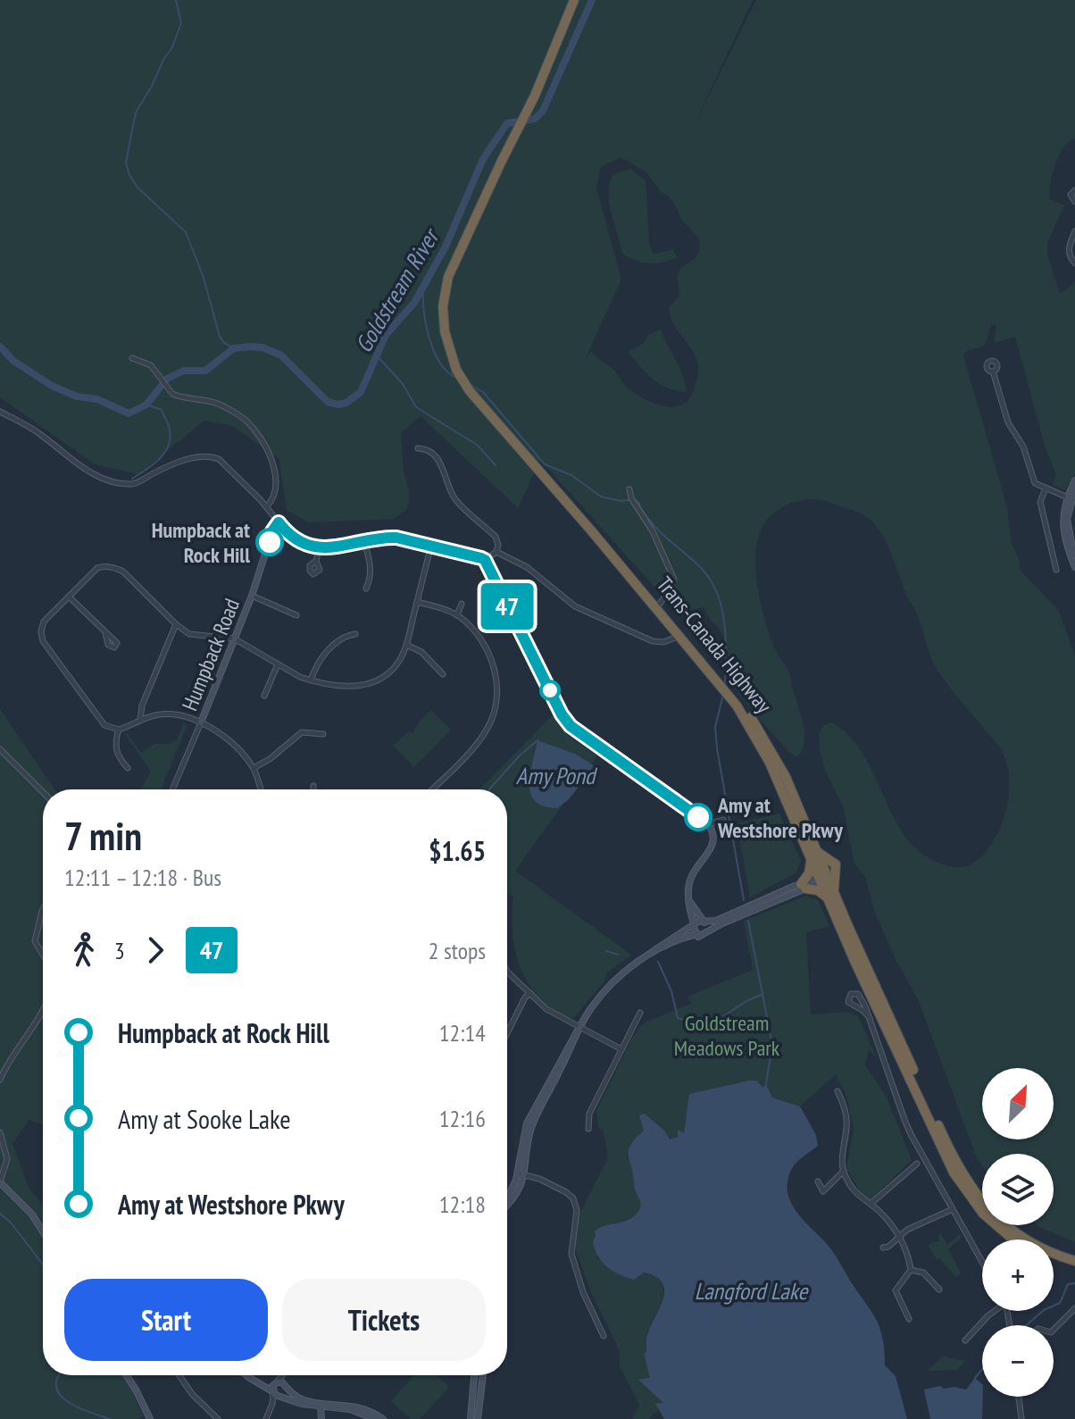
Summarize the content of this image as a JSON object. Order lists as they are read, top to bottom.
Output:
{
  "streets": {
    "highway": ["Trans-Canada Highway"],
    "street": ["Humpback Road"]
  },
  "water": ["Goldstream River", "Amy Pond", "Langford Lake"],
  "parks": ["Goldstream Meadows Park"],
  "places": ["Humpback at Rock Hill", "Amy at Westshore Pkwy"],
  "lines": ["bus line 47"],
  "north": "top right",
  "page": {
    "on_map": "47",
    "heading": ["7 min", "12:11 – 12:18 · Bus", "$1.65"],
    "legs": ["3", "47", "2 stops"],
    "list": [
      {
        "name": "Humpback at Rock Hill",
        "value": "12:14"
      },
      {
        "name": "Amy at Sooke Lake",
        "value": "12:16"
      },
      {
        "name": "Amy at Westshore Pkwy",
        "value": "12:18"
      }
    ],
    "map_buttons": ["+", "−"],
    "buttons": ["Start", "Tickets"]
  }
}
